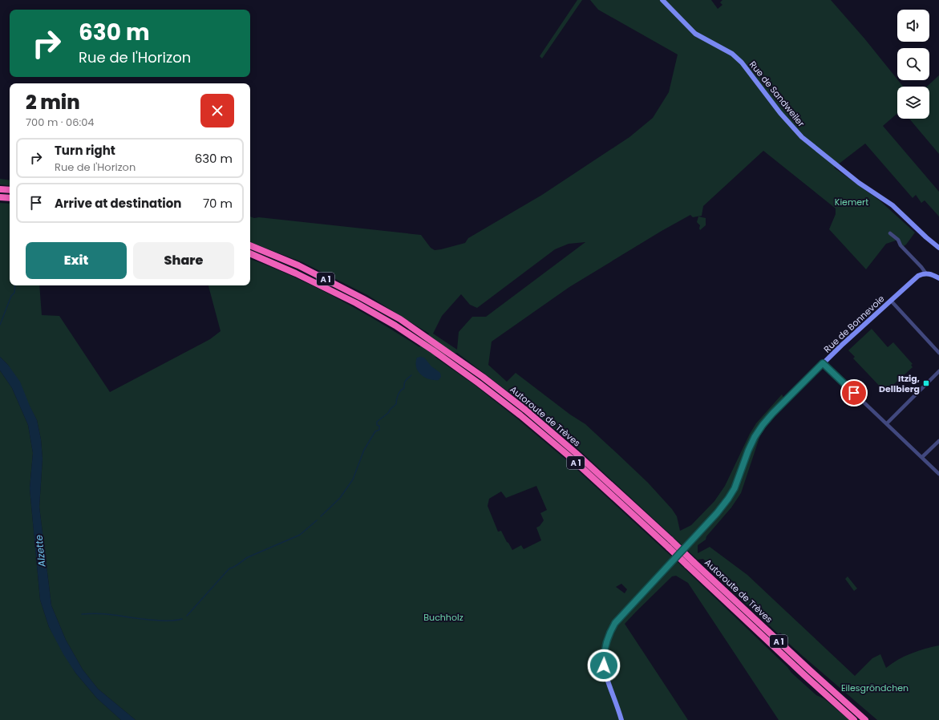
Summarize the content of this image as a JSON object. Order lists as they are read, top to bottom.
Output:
{
  "streets": {
    "highway": ["A 1", "Autoroute de Trèves"],
    "main road": ["Rue de Sandweiler", "Rue de Bonnevoie"]
  },
  "water": ["Alzette"],
  "parks": ["Kiemert", "Buchholz", "Eilesgröndchen"],
  "places": {
    "transit": ["Itzig, Dellbierg"]
  },
  "page": {
    "turn": ["630 m", "Rue de l'Horizon"],
    "heading": ["2 min", "700 m · 06:04"],
    "list": [
      {
        "name": "Turn right",
        "note": "Rue de l'Horizon",
        "value": "630 m"
      },
      {
        "name": "Arrive at destination",
        "value": "70 m"
      }
    ],
    "buttons": ["Exit", "Share"]
  }
}
